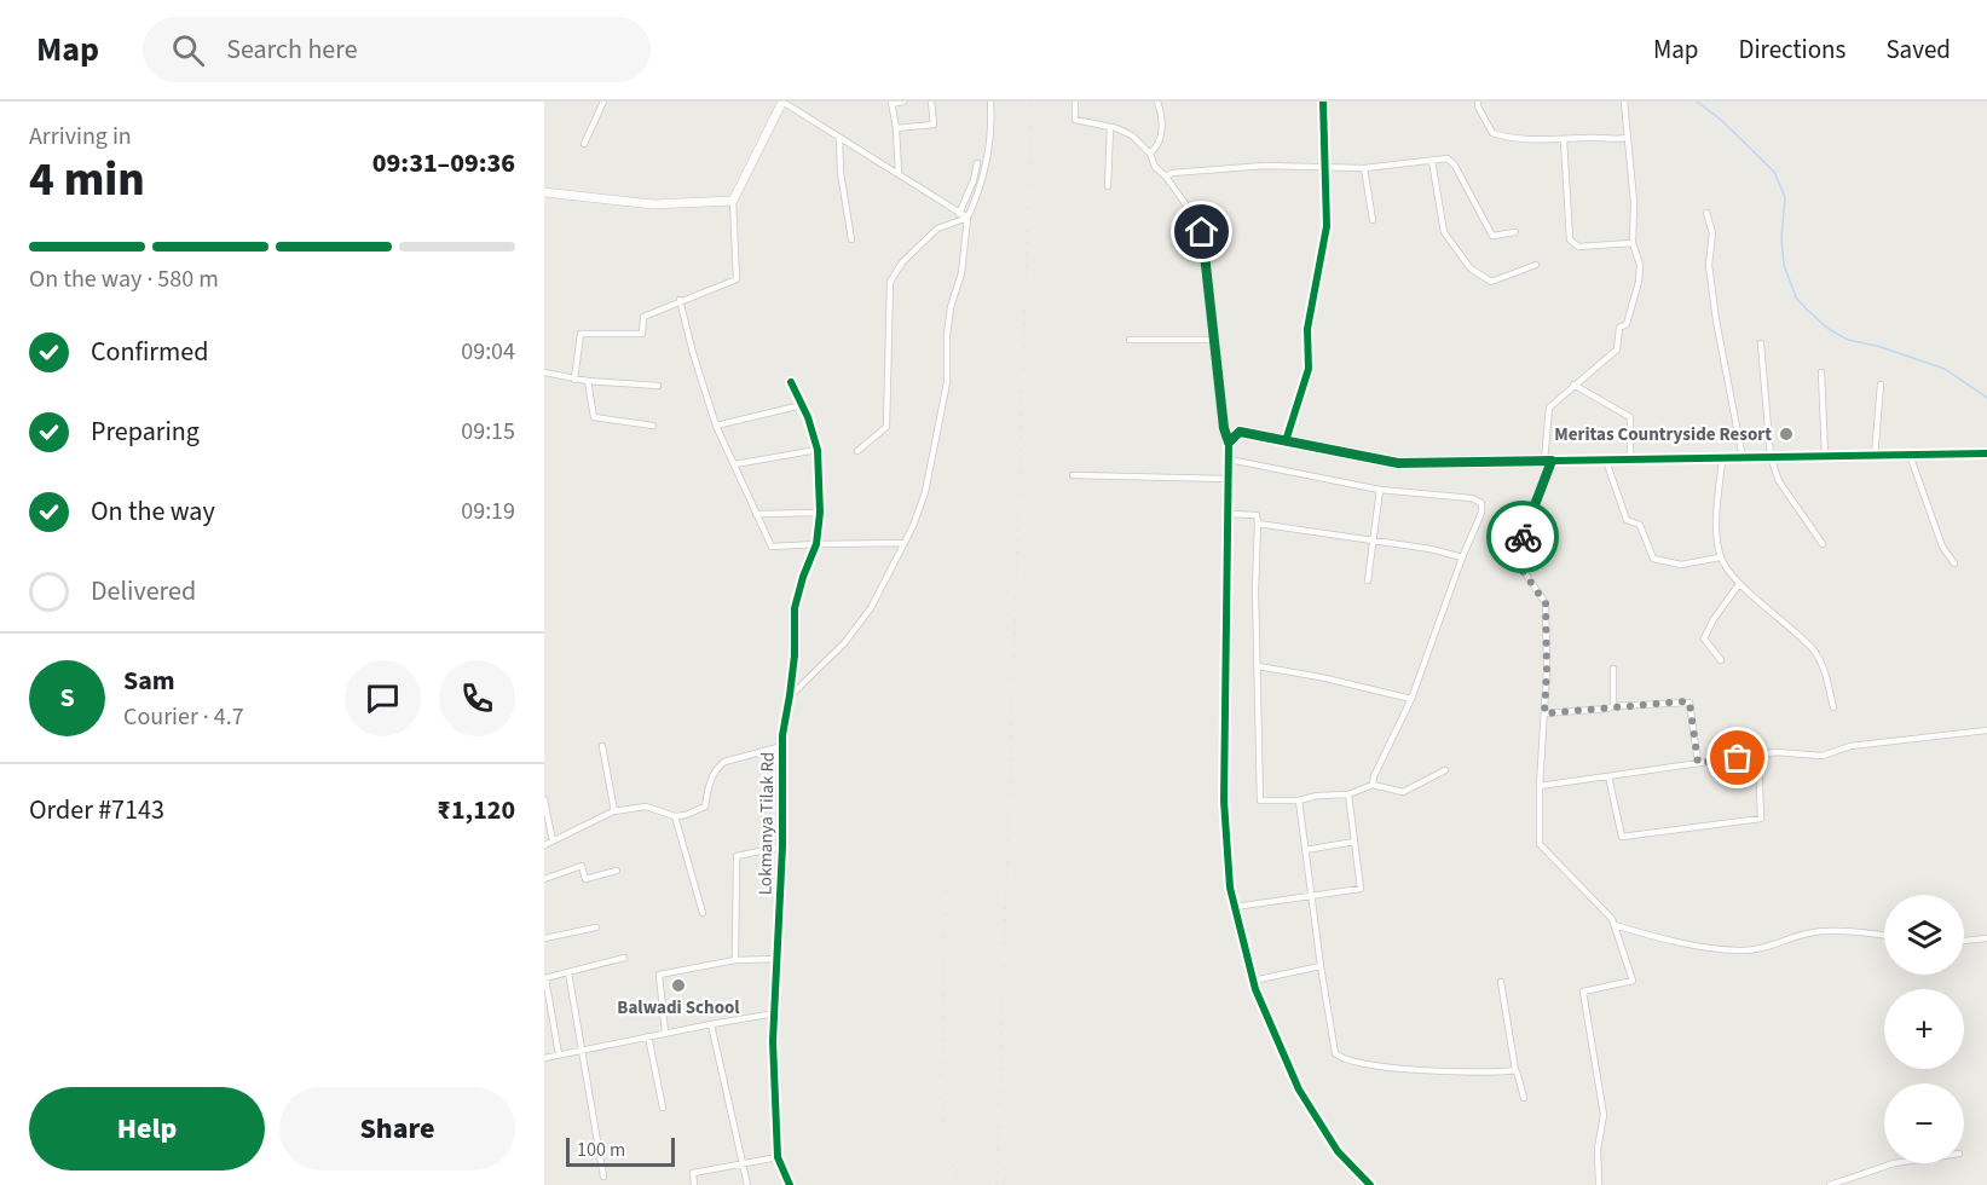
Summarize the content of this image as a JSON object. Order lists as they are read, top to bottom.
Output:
{
  "streets": {
    "street": ["Lokmanya Tilak Rd"]
  },
  "places": ["Meritas Countryside Resort", "Balwadi School"],
  "scale_bar": "100 m",
  "page": {
    "header": "Map",
    "search": "Search here",
    "nav": ["Map", "Directions", "Saved"],
    "heading": ["4 min", "Arriving in", "09:31–09:36"],
    "panel": [
      "Sam",
      "Courier · 4.7",
      "Order #7143",
      "₹1,120"
    ],
    "bar": "On the way · 580 m",
    "list": [
      ["Confirmed", "09:04"],
      ["Preparing", "09:15"],
      ["On the way", "09:19"],
      "Delivered"
    ],
    "round": "S",
    "map_buttons": ["+", "−"],
    "buttons": ["Help", "Share"],
    "scale": "100 m"
  }
}
